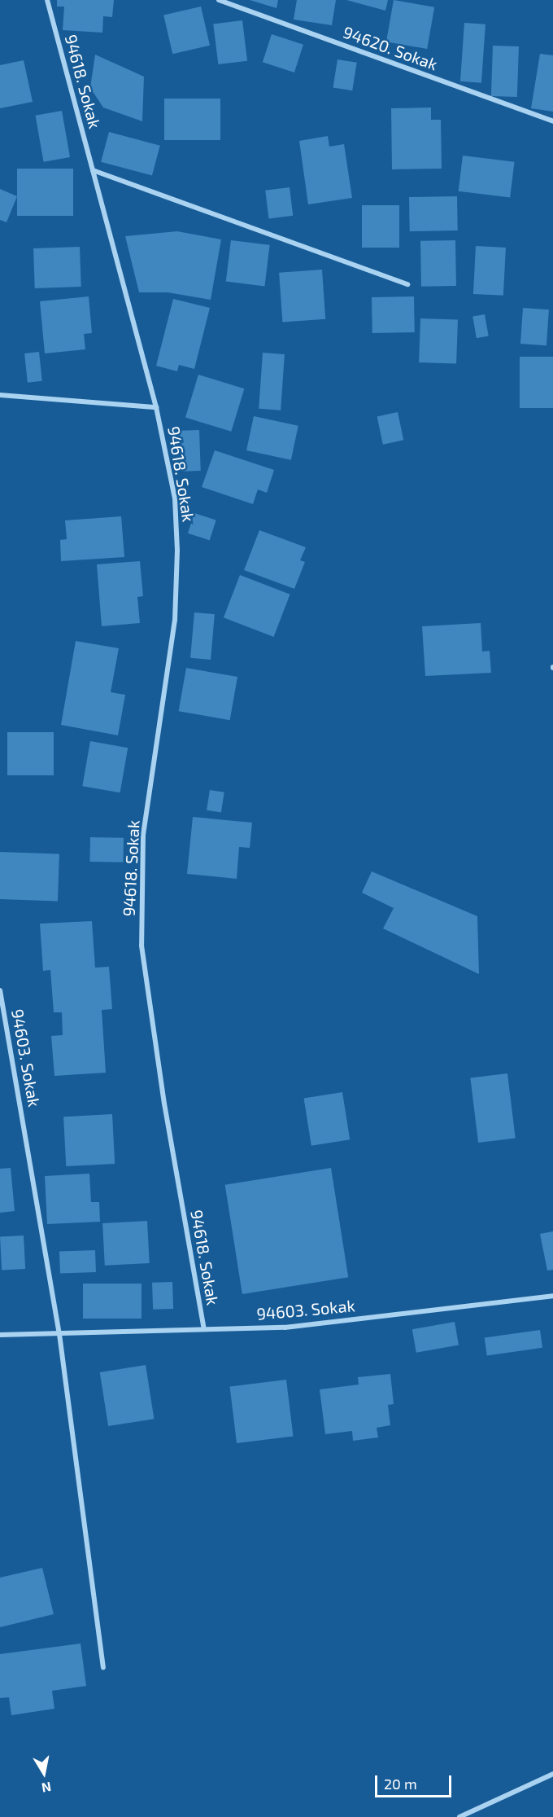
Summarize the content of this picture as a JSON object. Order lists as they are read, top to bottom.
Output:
{
  "streets": {
    "street": ["94620. Sokak", "94618. Sokak", "94603. Sokak"]
  },
  "crossings": [
    ["94618. Sokak", "94603. Sokak"]
  ],
  "scale_bar": "20 m",
  "north": "bottom"
}
